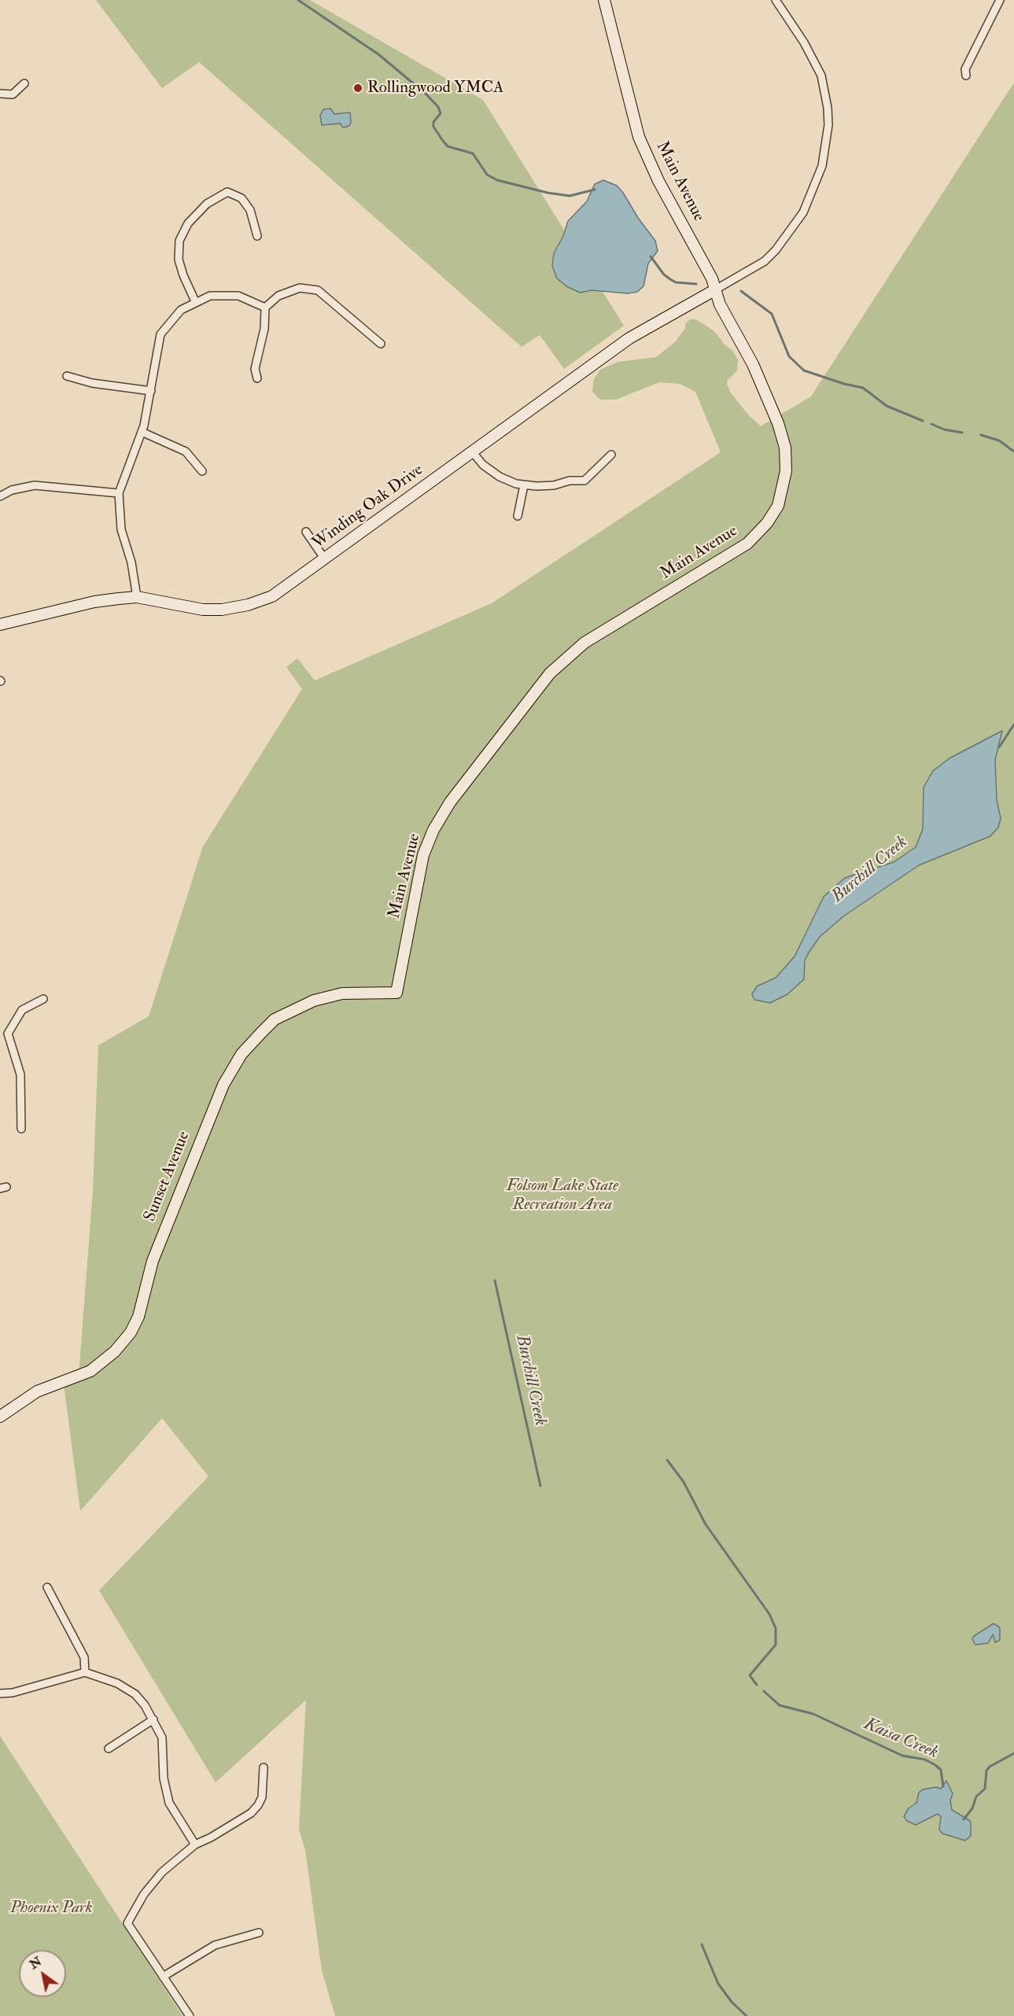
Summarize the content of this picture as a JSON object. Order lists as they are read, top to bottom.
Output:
{
  "streets": {
    "street": ["Main Avenue", "Winding Oak Drive", "Sunset Avenue"]
  },
  "crossings": [
    ["Main Avenue", "Winding Oak Drive"],
    ["Main Avenue", "Sunset Avenue"]
  ],
  "water": ["Burchill Creek", "Kaisa Creek"],
  "parks": ["Folsom Lake State Recreation Area", "Phoenix Park"],
  "places": ["Rollingwood YMCA"],
  "north": "top left"
}
